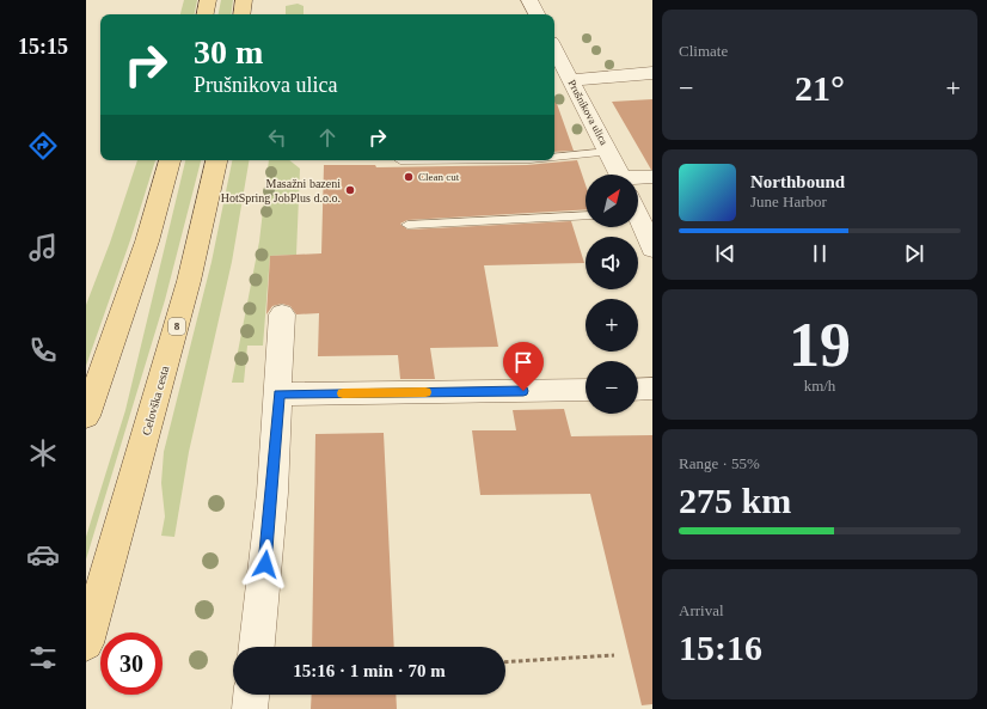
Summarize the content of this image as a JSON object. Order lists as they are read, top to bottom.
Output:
{
  "streets": {
    "main road": ["8", "Celovška cesta"],
    "street": ["Prušnikova ulica"]
  },
  "places": ["Clean cut", "Masažni bazeni HotSpring JobPlus d.o.o."],
  "north": "top right",
  "page": {
    "tabs": "15:15",
    "tile": [
      "Climate",
      ["19", "km/h"],
      ["Range · 55%", "275 km"],
      ["Arrival", "15:16"]
    ],
    "turn": ["30 m", "Prušnikova ulica"],
    "heat": ["−", "21°", "+"],
    "song": ["Northbound", "June Harbor"],
    "map_buttons": ["+", "−"],
    "limit": "30",
    "trip": "15:16 · 1 min · 70 m"
  }
}
